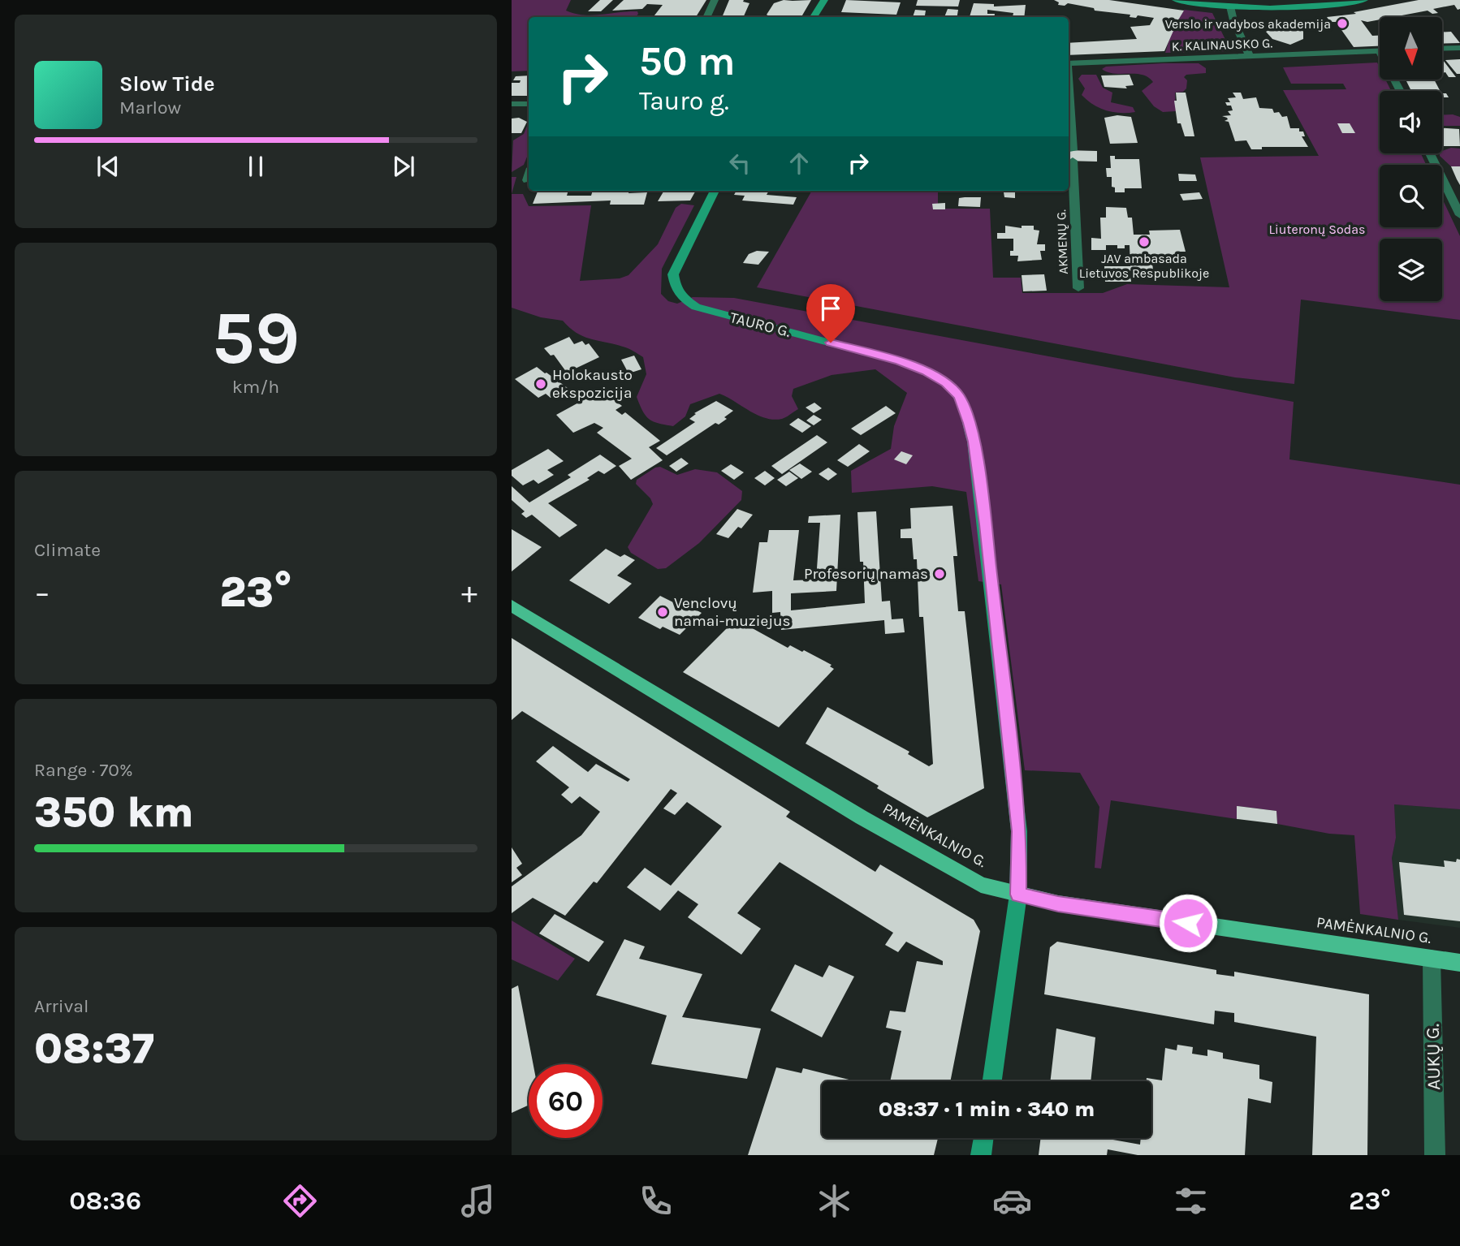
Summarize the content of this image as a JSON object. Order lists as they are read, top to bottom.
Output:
{
  "streets": {
    "main road": ["TAURO G.", "PAMĖNKALNIO G."],
    "street": ["K. KALINAUSKO G.", "AKMENŲ G.", "AUKŲ G."]
  },
  "crossings": [
    ["TAURO G.", "PAMĖNKALNIO G."],
    ["PAMĖNKALNIO G.", "AUKŲ G."]
  ],
  "parks": ["Liuteronų Sodas"],
  "places": [
    "Verslo ir vadybos akademija",
    "JAV ambasada Lietuvos Respublikoje",
    "Holokausto ekspozicija",
    "Profesorių namas",
    "Venclovų namai-muziejus"
  ],
  "north": "bottom",
  "page": {
    "turn": ["50 m", "Tauro g."],
    "song": ["Slow Tide", "Marlow"],
    "tile": [
      ["59", "km/h"],
      "Climate",
      ["Range · 70%", "350 km"],
      ["Arrival", "08:37"]
    ],
    "heat": ["−", "23°", "+"],
    "limit": "60",
    "trip": "08:37 · 1 min · 340 m",
    "tabs": ["08:36", "23°"]
  }
}
